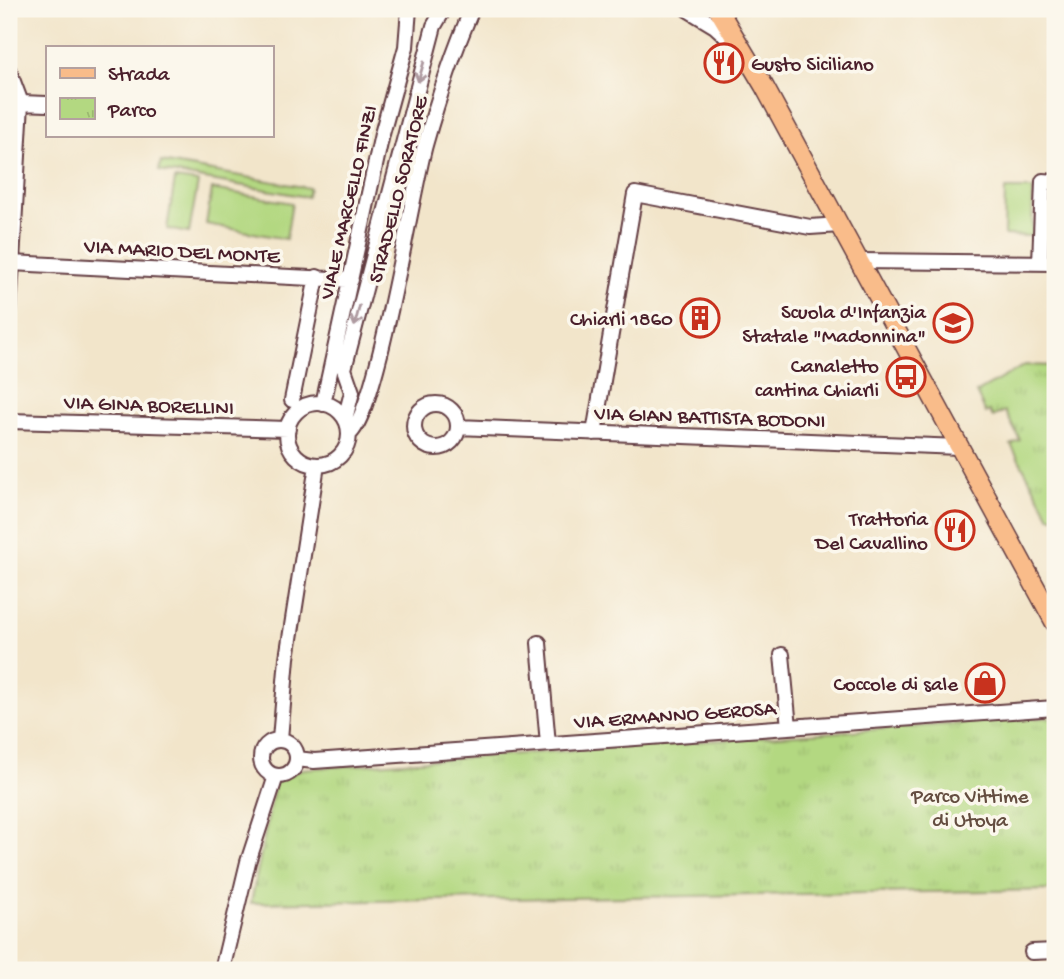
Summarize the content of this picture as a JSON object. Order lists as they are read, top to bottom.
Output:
{
  "streets": {
    "street": [
      "STRADELLO SORATORE",
      "VIALE MARCELLO FINZI",
      "VIA MARIO DEL MONTE",
      "VIA GINA BORELLINI",
      "VIA GIAN BATTISTA BODONI",
      "VIA ERMANNO GEROSA"
    ]
  },
  "crossings": [
    ["STRADELLO SORATORE", "VIALE MARCELLO FINZI"],
    ["STRADELLO SORATORE", "VIA GINA BORELLINI"],
    ["VIALE MARCELLO FINZI", "VIA MARIO DEL MONTE"],
    ["VIALE MARCELLO FINZI", "VIA GINA BORELLINI"]
  ],
  "parks": ["Parco Vittime di Utoya"],
  "places": {
    "restaurant": ["Gusto Siciliano", "Trattoria Del Cavallino"],
    "building": ["Chiarli 1860"],
    "school or university": ["Scuola d'Infanzia Statale \"Madonnina\""],
    "bus stop": ["Canaletto cantina Chiarli"],
    "shop": ["Coccole di sale"]
  },
  "legend": ["Strada", "Parco"]
}
